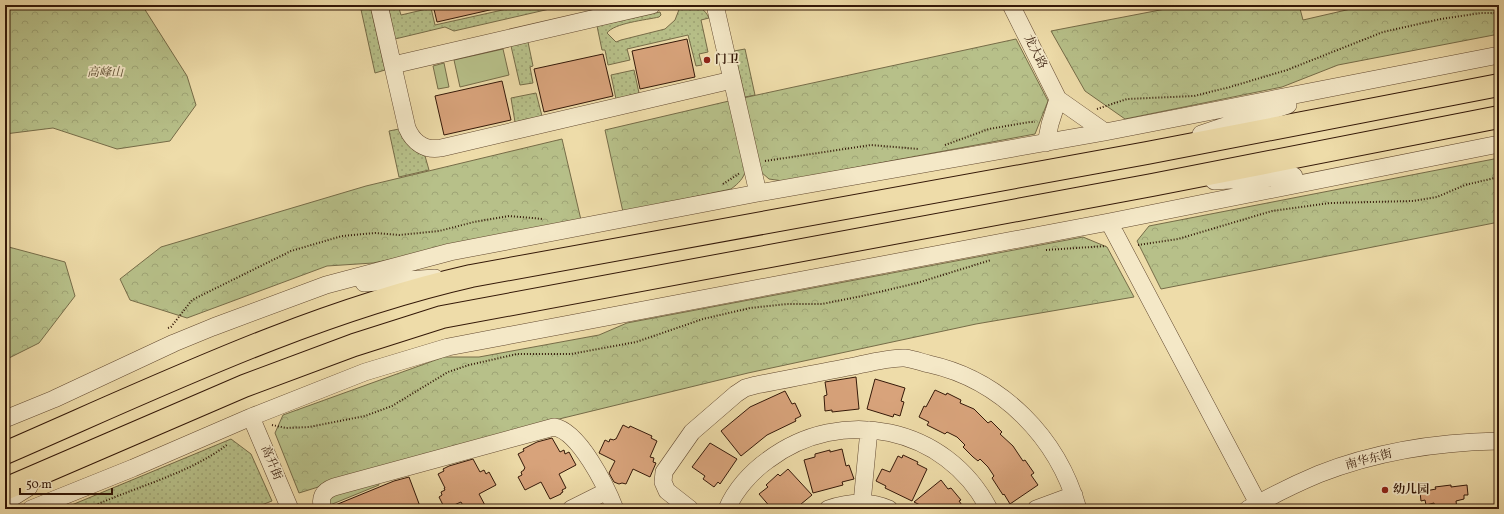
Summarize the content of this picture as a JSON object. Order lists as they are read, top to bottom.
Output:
{
  "streets": {
    "street": ["龙大路", "南华东街", "高升街"]
  },
  "parks": ["高峰山"],
  "places": ["门卫", "幼儿园"],
  "scale_bar": "50 m"
}
